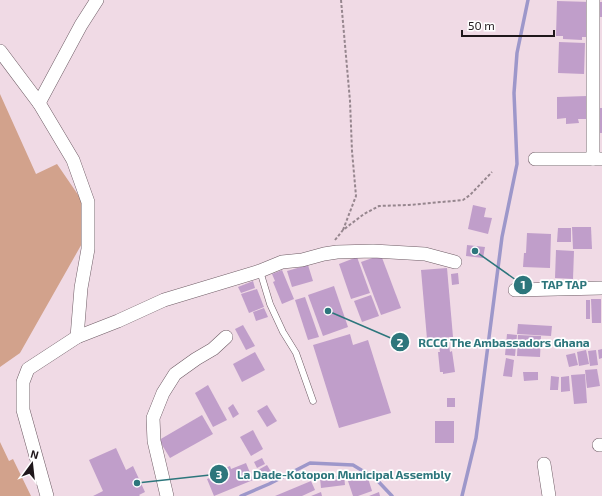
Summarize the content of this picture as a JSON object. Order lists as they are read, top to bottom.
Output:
{
  "places": ["TAP TAP", "RCCG The Ambassadors Ghana", "La Dade-Kotopon Municipal Assembly"],
  "scale_bar": "50 m",
  "north": "top"
}
